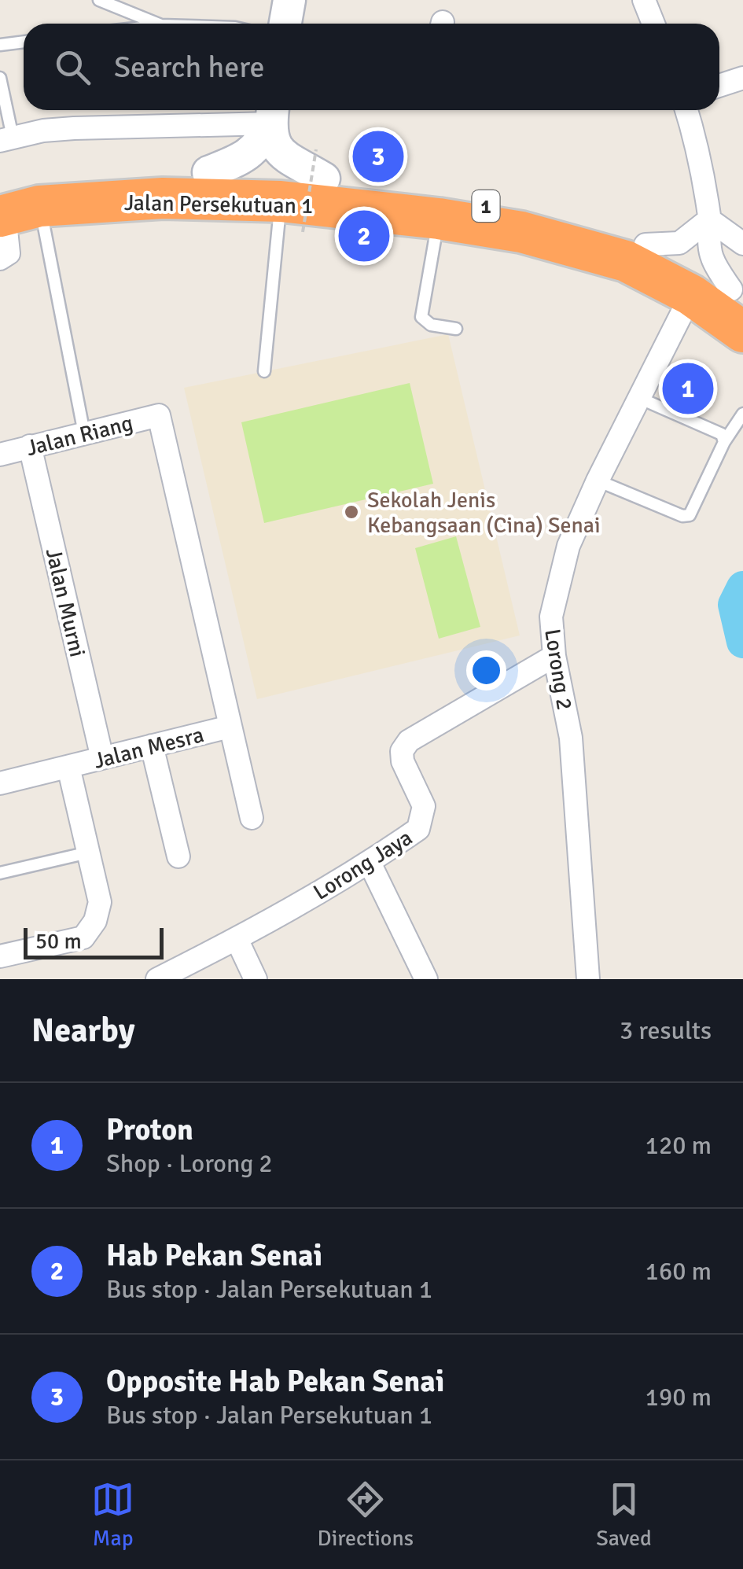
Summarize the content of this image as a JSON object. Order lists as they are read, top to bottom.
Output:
{
  "streets": {
    "highway": ["Jalan Persekutuan 1", "1"],
    "street": [
      "Jalan Riang",
      "Jalan Murni",
      "Lorong 2",
      "Jalan Mesra",
      "Lorong Jaya"
    ]
  },
  "crossings": [
    ["Jalan Persekutuan 1", "Lorong 2"],
    ["Jalan Riang", "Jalan Murni"],
    ["Jalan Riang", "Jalan Mesra"],
    ["Jalan Murni", "Jalan Mesra"],
    ["Lorong 2", "Lorong Jaya"]
  ],
  "places": ["Sekolah Jenis Kebangsaan (Cina) Senai"],
  "scale_bar": "50 m",
  "page": {
    "search": "Search here",
    "pins": ["3", "2", "1"],
    "scale": "50 m",
    "heading": ["Nearby", "3 results"],
    "list": [
      {
        "mark": "1",
        "name": "Proton",
        "note": "Shop · Lorong 2",
        "value": "120 m"
      },
      {
        "mark": "2",
        "name": "Hab Pekan Senai",
        "note": "Bus stop · Jalan Persekutuan 1",
        "value": "160 m"
      },
      {
        "mark": "3",
        "name": "Opposite Hab Pekan Senai",
        "note": "Bus stop · Jalan Persekutuan 1",
        "value": "190 m"
      }
    ],
    "nav": ["Map", "Directions", "Saved"]
  }
}
